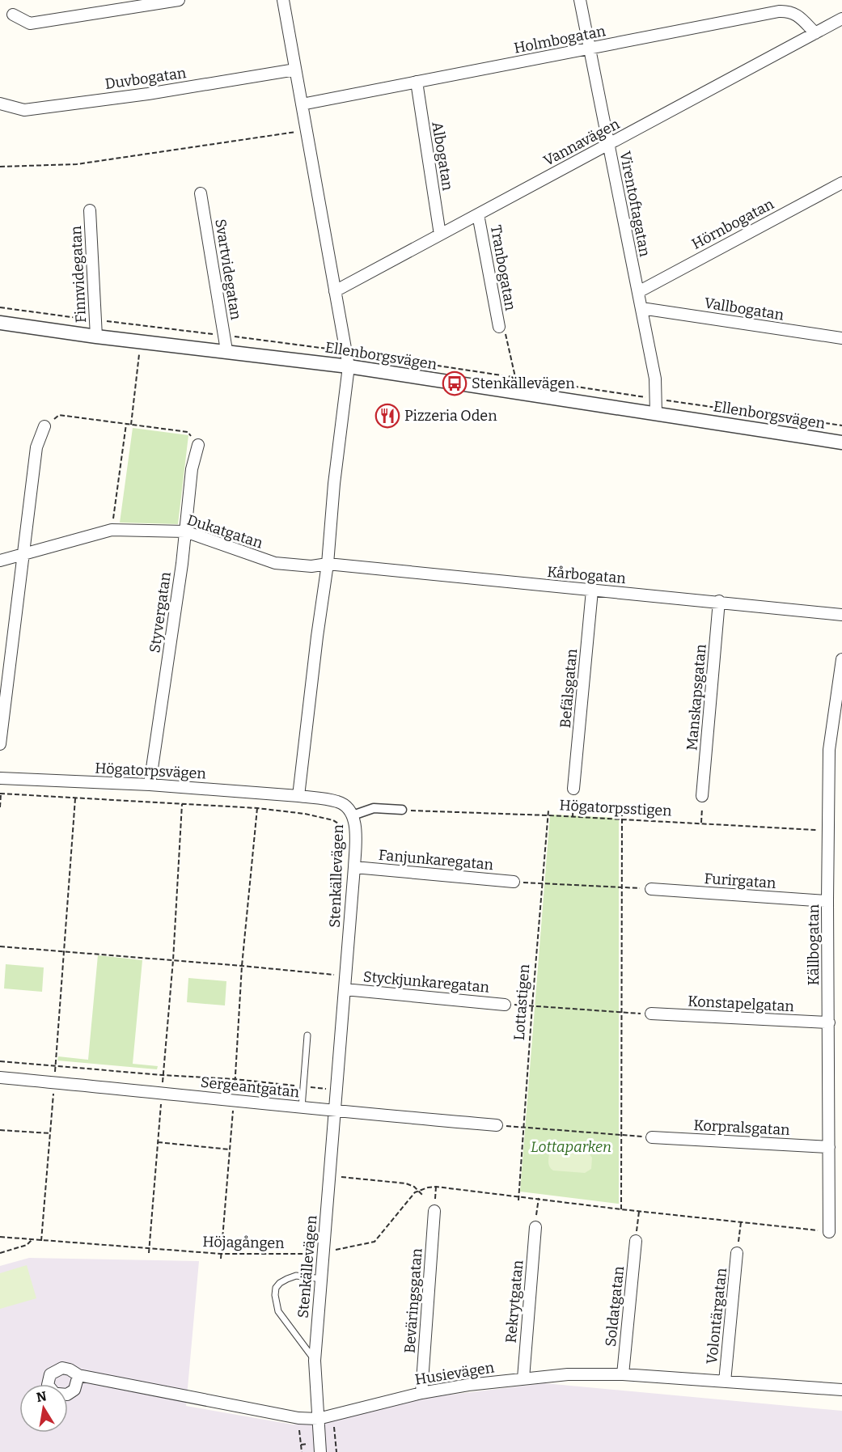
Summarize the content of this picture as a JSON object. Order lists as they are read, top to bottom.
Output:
{
  "streets": {
    "street": [
      "Holmbogatan",
      "Duvbogatan",
      "Vannavägen",
      "Albogatan",
      "Virentoftagatan",
      "Hörnbogatan",
      "Tranbogatan",
      "Svartvidegatan",
      "Finnvidegatan",
      "Vallbogatan",
      "Ellenborgsvägen",
      "Dukatgatan",
      "Kårbogatan",
      "Styvergatan",
      "Befälsgatan",
      "Manskapsgatan",
      "Högatorpsvägen",
      "Fanjunkaregatan",
      "Stenkällevägen",
      "Furirgatan",
      "Källbogatan",
      "Styckjunkaregatan",
      "Konstapelgatan",
      "Sergeantgatan",
      "Korpralsgatan",
      "Beväringsgatan",
      "Rekrytgatan",
      "Soldatgatan",
      "Volontärgatan",
      "Husievägen"
    ],
    "path": ["Högatorpsstigen", "Lottastigen", "Höjagången"]
  },
  "crossings": [
    ["Holmbogatan", "Vannavägen"],
    ["Holmbogatan", "Albogatan"],
    ["Holmbogatan", "Virentoftagatan"],
    ["Vannavägen", "Albogatan"],
    ["Vannavägen", "Virentoftagatan"],
    ["Vannavägen", "Tranbogatan"],
    ["Virentoftagatan", "Hörnbogatan"],
    ["Virentoftagatan", "Vallbogatan"],
    ["Virentoftagatan", "Ellenborgsvägen"],
    ["Svartvidegatan", "Ellenborgsvägen"],
    ["Finnvidegatan", "Ellenborgsvägen"],
    ["Dukatgatan", "Kårbogatan"],
    ["Dukatgatan", "Styvergatan"],
    ["Kårbogatan", "Befälsgatan"],
    ["Kårbogatan", "Manskapsgatan"],
    ["Styvergatan", "Högatorpsvägen"],
    ["Högatorpsvägen", "Stenkällevägen"],
    ["Högatorpsstigen", "Källbogatan"],
    ["Högatorpsstigen", "Lottastigen"],
    ["Fanjunkaregatan", "Stenkällevägen"],
    ["Stenkällevägen", "Styckjunkaregatan"],
    ["Stenkällevägen", "Sergeantgatan"],
    ["Stenkällevägen", "Höjagången"],
    ["Stenkällevägen", "Husievägen"],
    ["Furirgatan", "Källbogatan"],
    ["Källbogatan", "Konstapelgatan"],
    ["Källbogatan", "Korpralsgatan"],
    ["Beväringsgatan", "Husievägen"],
    ["Rekrytgatan", "Husievägen"],
    ["Soldatgatan", "Husievägen"],
    ["Volontärgatan", "Husievägen"]
  ],
  "parks": ["Lottaparken"],
  "places": {
    "bus stop": ["Stenkällevägen"],
    "restaurant": ["Pizzeria Oden"]
  },
  "north": "top"
}
